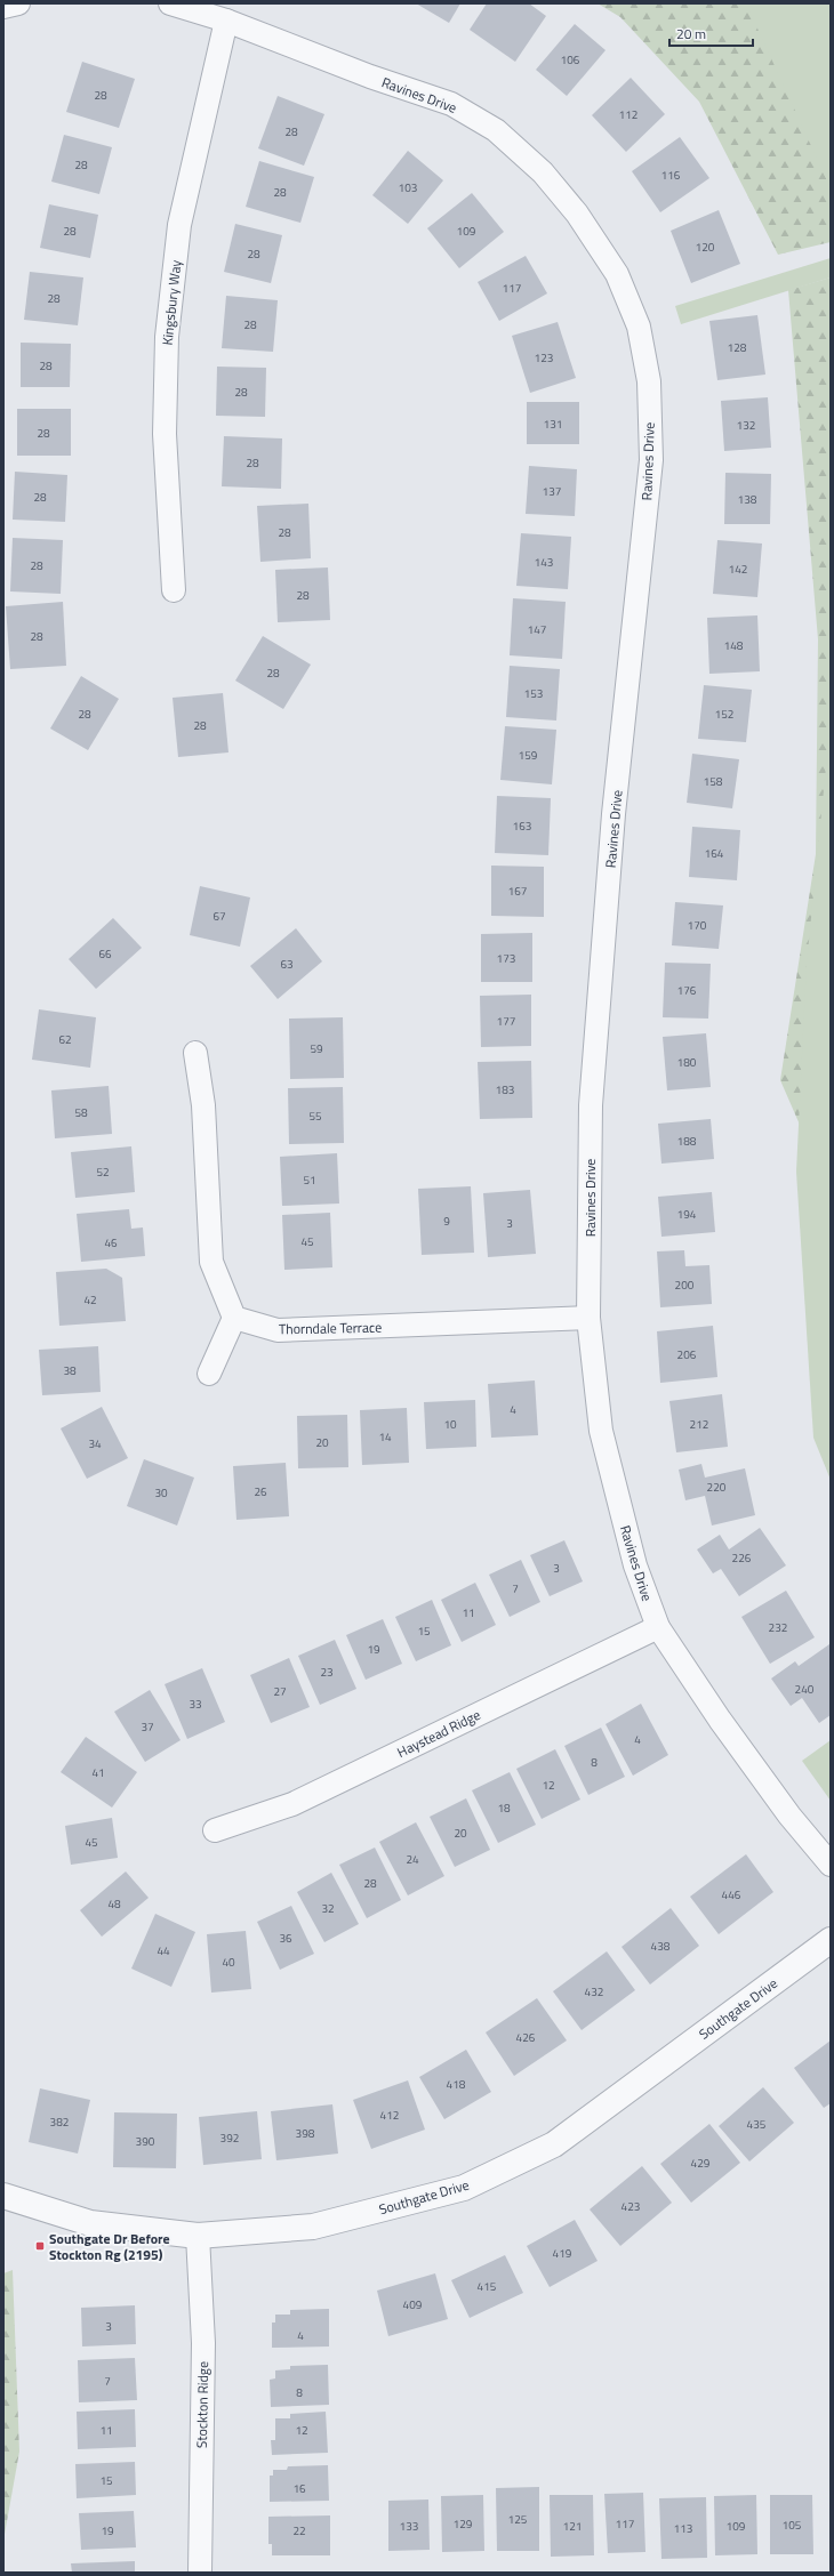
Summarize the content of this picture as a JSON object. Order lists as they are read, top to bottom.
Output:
{
  "streets": {
    "street": [
      "Ravines Drive",
      "Kingsbury Way",
      "Thorndale Terrace",
      "Haystead Ridge",
      "Southgate Drive",
      "Stockton Ridge"
    ]
  },
  "crossings": [
    ["Ravines Drive", "Kingsbury Way"],
    ["Ravines Drive", "Thorndale Terrace"],
    ["Ravines Drive", "Haystead Ridge"],
    ["Southgate Drive", "Stockton Ridge"]
  ],
  "places": {
    "transit": ["Southgate Dr Before Stockton Rg (2195)"]
  },
  "house_numbers": [
    "106",
    "28",
    "112",
    "28",
    "28",
    "116",
    "103",
    "28",
    "28",
    "109",
    "120",
    "28",
    "117",
    "28",
    "28",
    "128",
    "123",
    "28",
    "28",
    "131",
    "132",
    "28",
    "28",
    "137",
    "28",
    "138",
    "28",
    "143",
    "28",
    "142",
    "28",
    "147",
    "28",
    "148",
    "28",
    "153",
    "28",
    "152",
    "28",
    "159",
    "158",
    "163",
    "164",
    "167",
    "67",
    "170",
    "66",
    "173",
    "63",
    "176",
    "177",
    "62",
    "59",
    "180",
    "183",
    "58",
    "55",
    "188",
    "52",
    "51",
    "194",
    "9",
    "3",
    "45",
    "46",
    "200",
    "42",
    "206",
    "38",
    "4",
    "10",
    "212",
    "14",
    "20",
    "34",
    "220",
    "26",
    "30",
    "226",
    "3",
    "7",
    "11",
    "232",
    "15",
    "19",
    "23",
    "240",
    "27",
    "33",
    "37",
    "4",
    "8",
    "41",
    "12",
    "18",
    "20",
    "45",
    "24",
    "28",
    "446",
    "48",
    "32",
    "36",
    "438",
    "44",
    "40",
    "432",
    "426",
    "418",
    "412",
    "382",
    "435",
    "398",
    "392",
    "390",
    "429",
    "423",
    "419",
    "415",
    "409",
    "3",
    "4",
    "7",
    "8",
    "11",
    "12",
    "15",
    "16",
    "125",
    "129",
    "117",
    "105",
    "133",
    "121",
    "109",
    "113",
    "19",
    "22"
  ],
  "scale_bar": "20 m"
}
